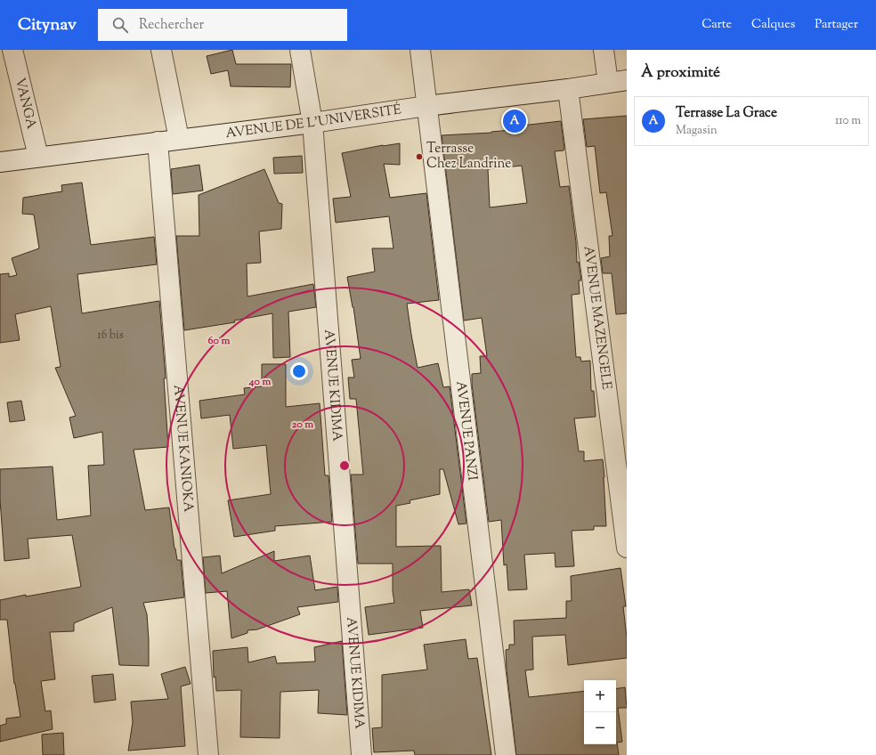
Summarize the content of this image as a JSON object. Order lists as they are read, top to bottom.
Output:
{
  "streets": {
    "street": [
      "VANGA",
      "AVENUE DE L’UNIVERSITÉ",
      "AVENUE MAZENGELE",
      "AVENUE KIDIMA",
      "AVENUE PANZI",
      "AVENUE KANIOKA"
    ]
  },
  "crossings": [
    ["VANGA", "AVENUE DE L’UNIVERSITÉ"],
    ["AVENUE DE L’UNIVERSITÉ", "AVENUE MAZENGELE"],
    ["AVENUE DE L’UNIVERSITÉ", "AVENUE KIDIMA"],
    ["AVENUE DE L’UNIVERSITÉ", "AVENUE PANZI"],
    ["AVENUE DE L’UNIVERSITÉ", "AVENUE KANIOKA"]
  ],
  "places": ["Terrasse Chez Landrine"],
  "house_numbers": ["16 bis"],
  "page": {
    "header": "Citynav",
    "search": "Rechercher",
    "nav": ["Carte", "Calques", "Partager"],
    "heading": "À proximité",
    "list": [
      {
        "mark": "A",
        "name": "Terrasse La Grace",
        "note": "Magasin",
        "value": "110 m"
      }
    ],
    "pins": "A",
    "map_buttons": ["+", "−"]
  },
  "rings": ["60 m", "40 m", "20 m"]
}
